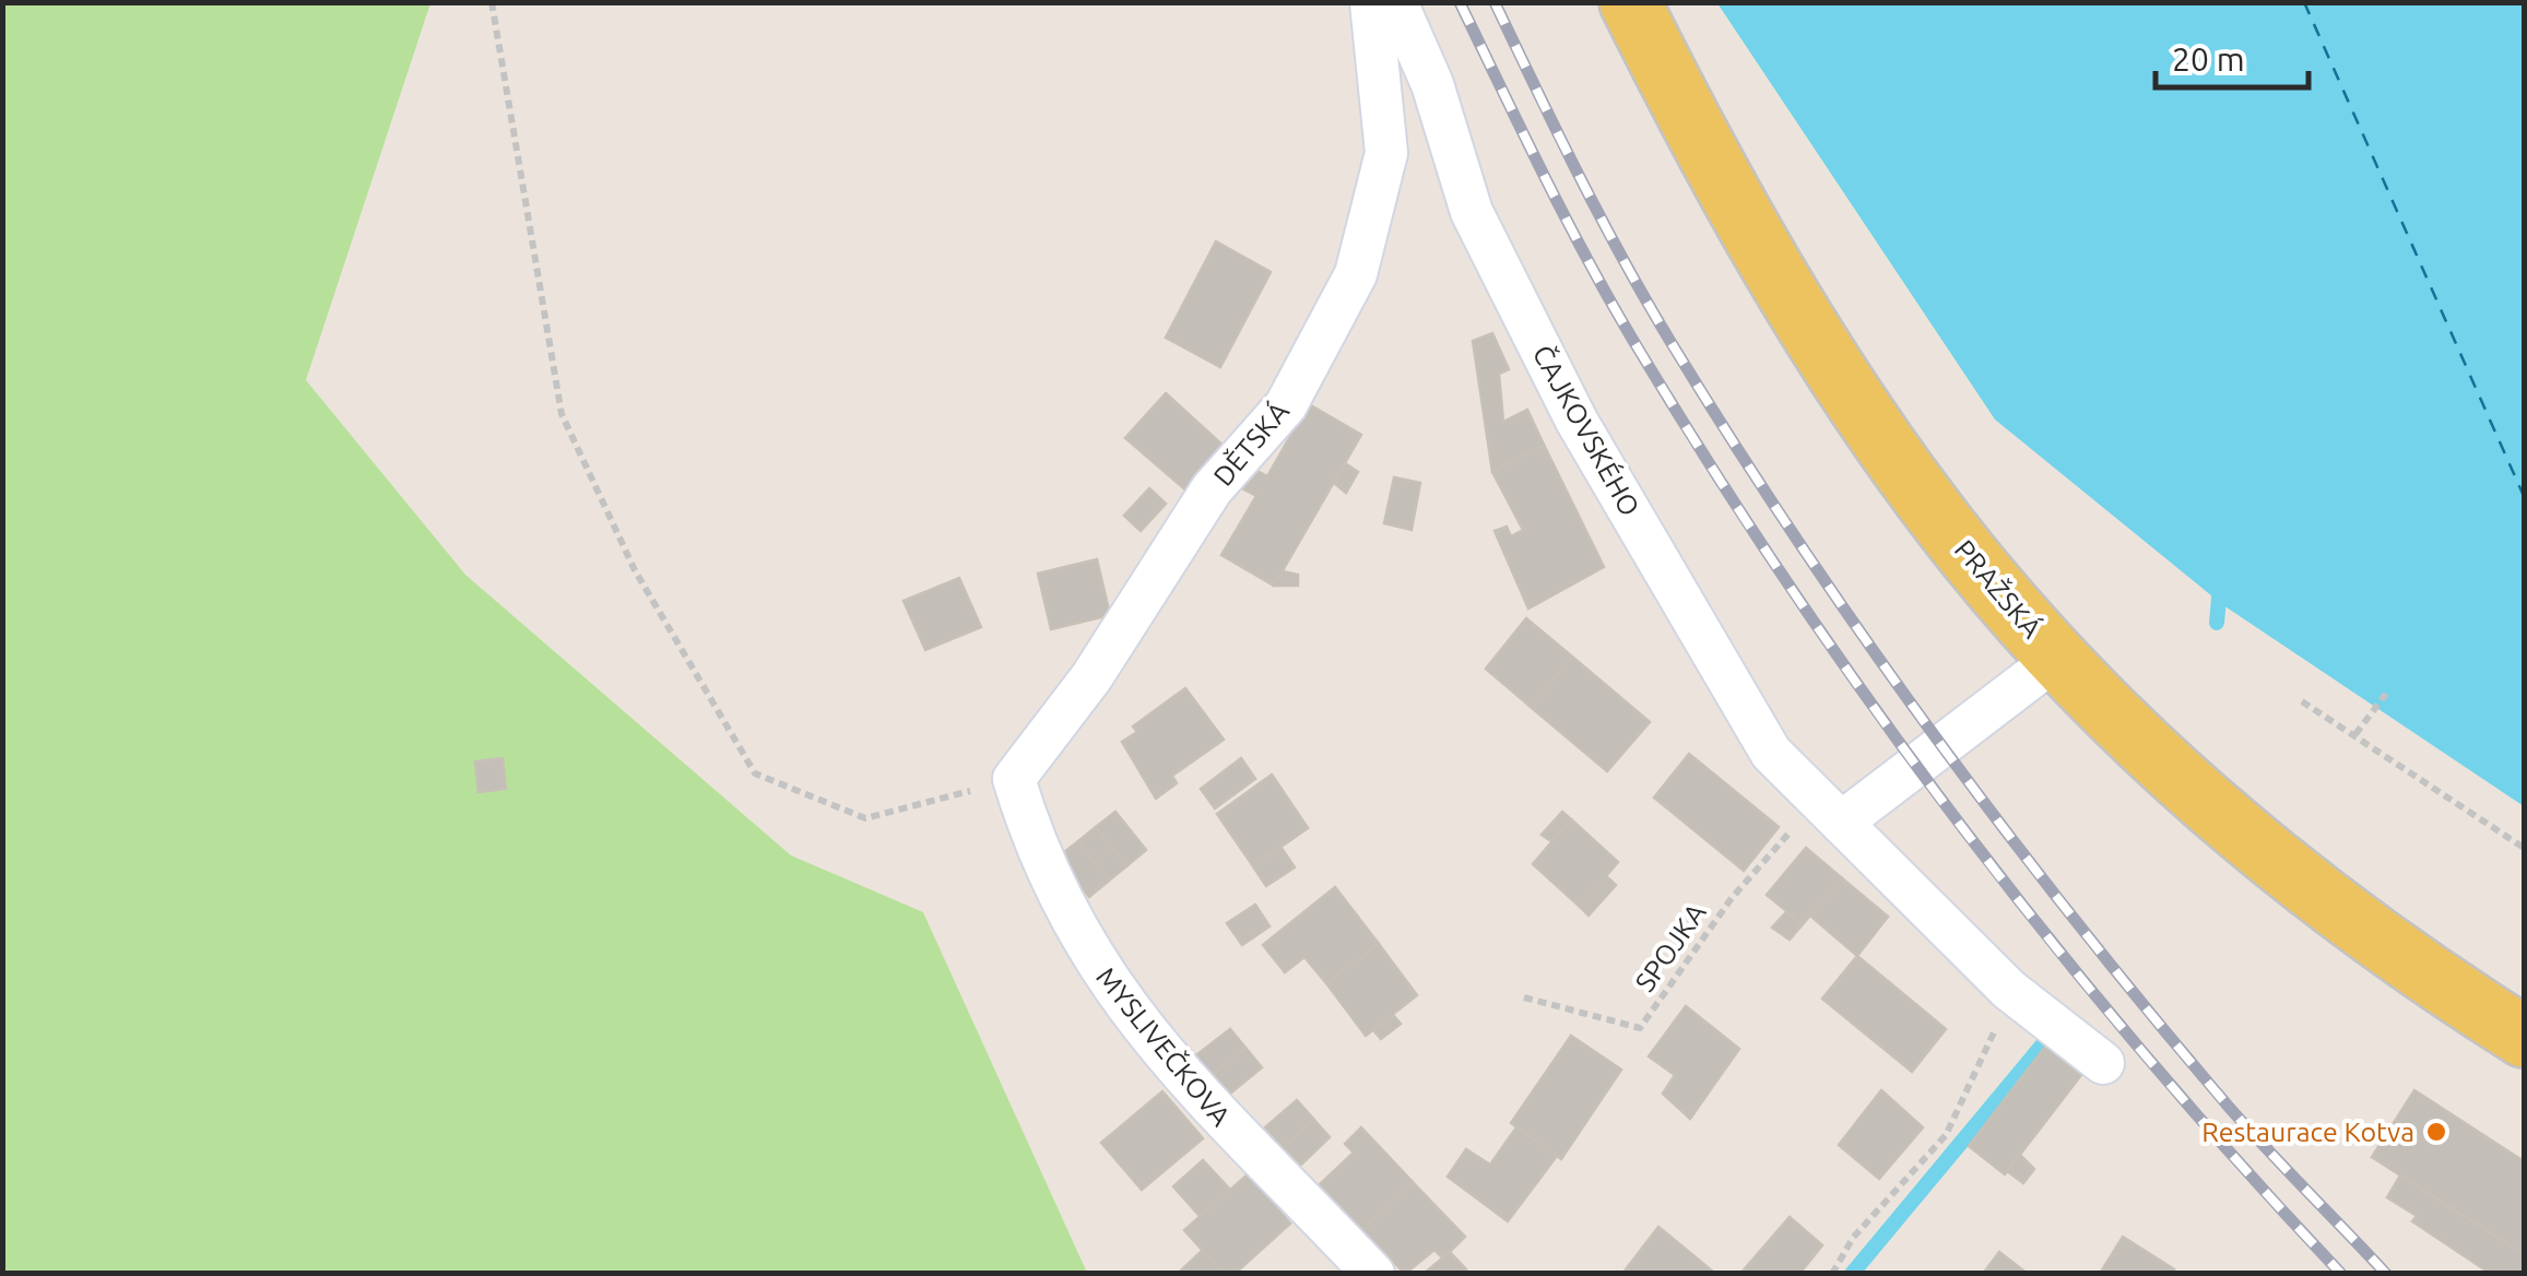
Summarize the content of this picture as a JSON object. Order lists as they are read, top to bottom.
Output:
{
  "streets": {
    "main road": ["PRAŽSKÁ"],
    "street": ["ČAJKOVSKÉHO", "DĚTSKÁ", "MYSLIVEČKOVA"],
    "path": ["SPOJKA"]
  },
  "crossings": [
    ["ČAJKOVSKÉHO", "SPOJKA"],
    ["DĚTSKÁ", "MYSLIVEČKOVA"]
  ],
  "places": ["Restaurace Kotva"],
  "scale_bar": "20 m"
}
